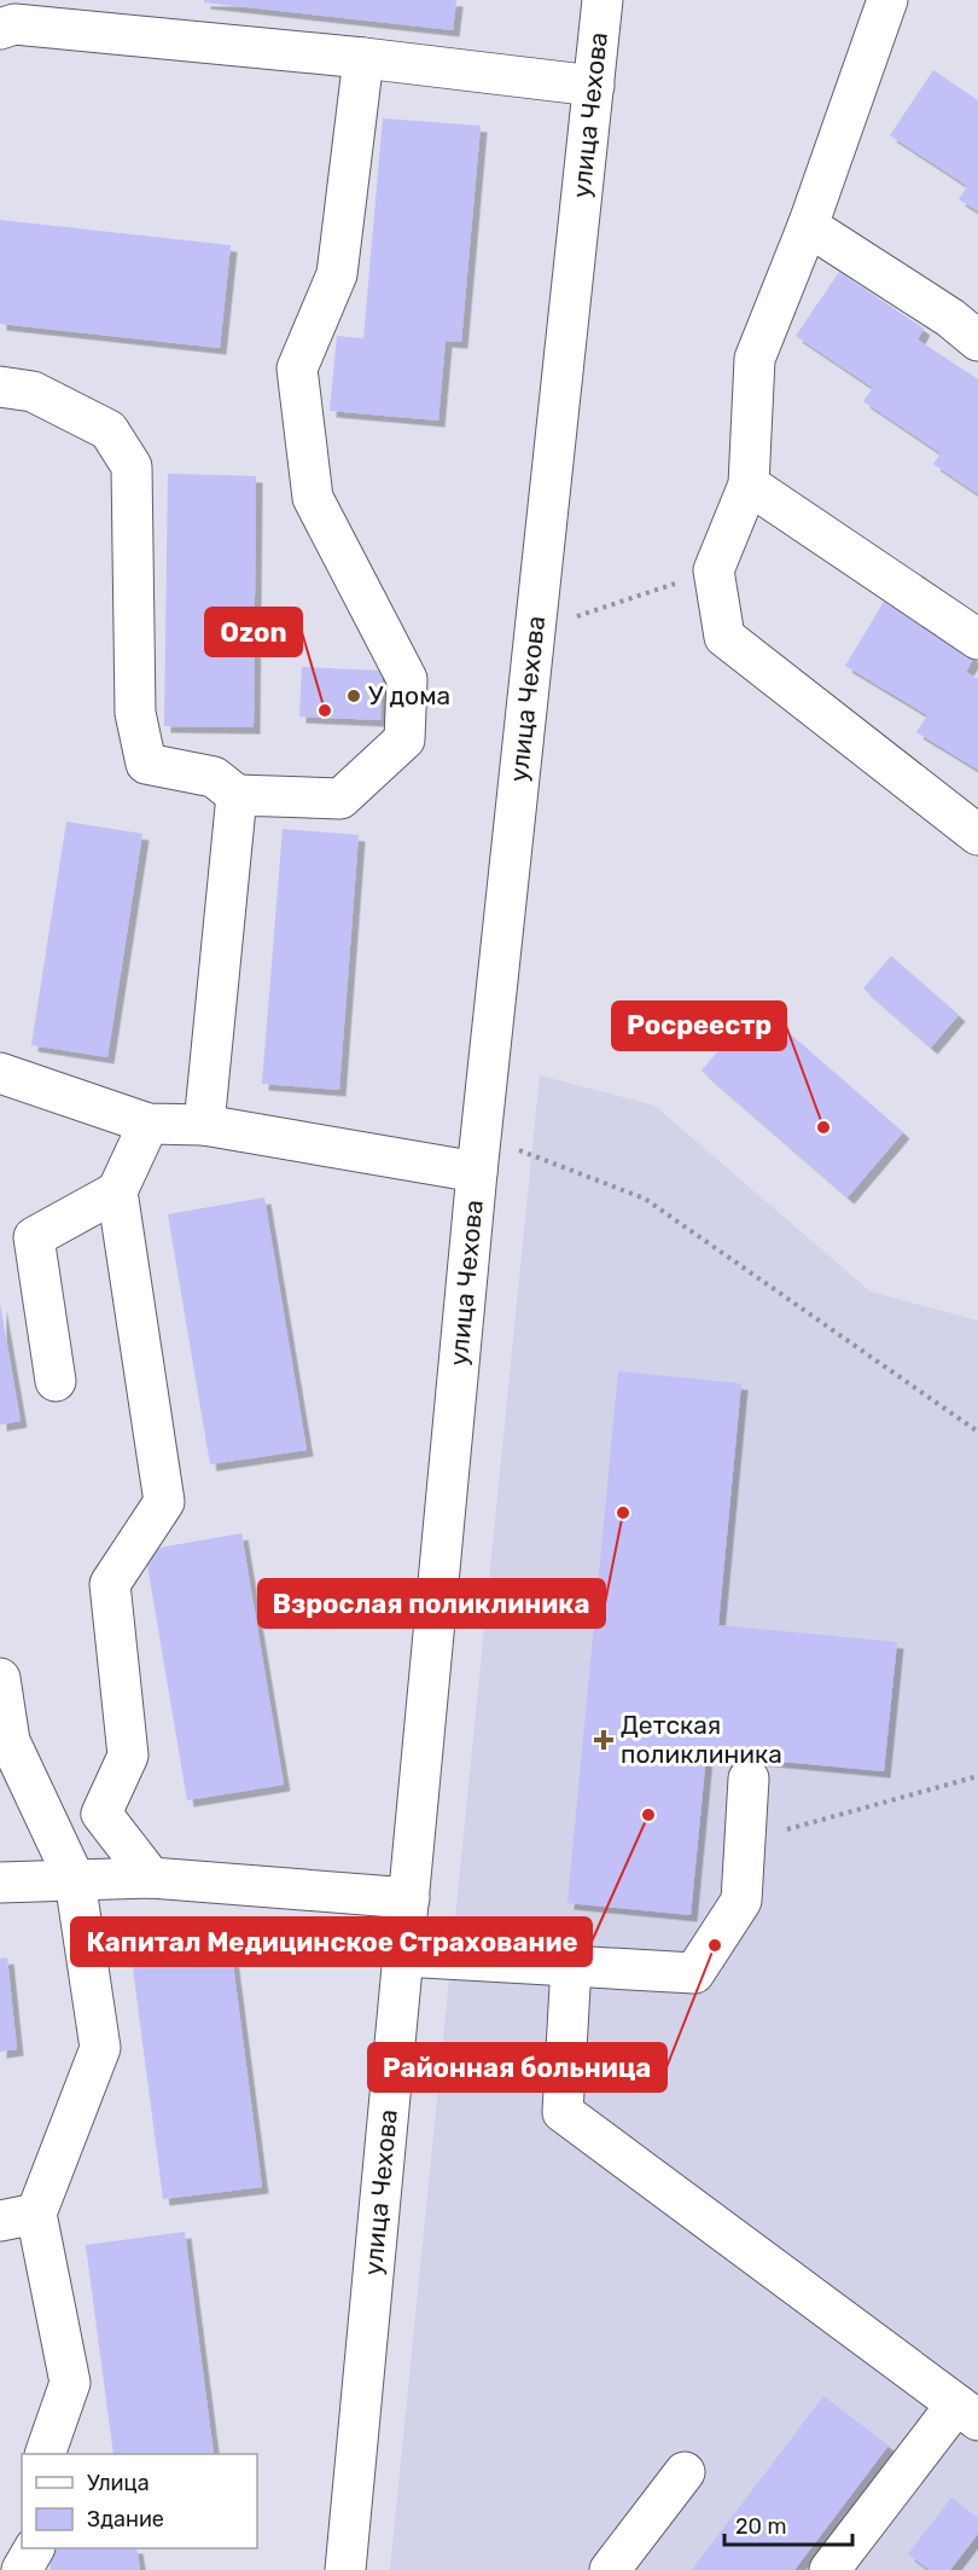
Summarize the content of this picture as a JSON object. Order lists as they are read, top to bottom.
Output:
{
  "streets": {
    "street": ["улица Чехова"]
  },
  "places": {
    "other": [
      "У дома",
      "Ozon",
      "Росреестр",
      "Взрослая поликлиника",
      "Капитал Медицинское Страхование",
      "Районная больница"
    ],
    "health": ["Детская поликлиника"]
  },
  "legend": ["Улица", "Здание"],
  "scale_bar": "20 m"
}
